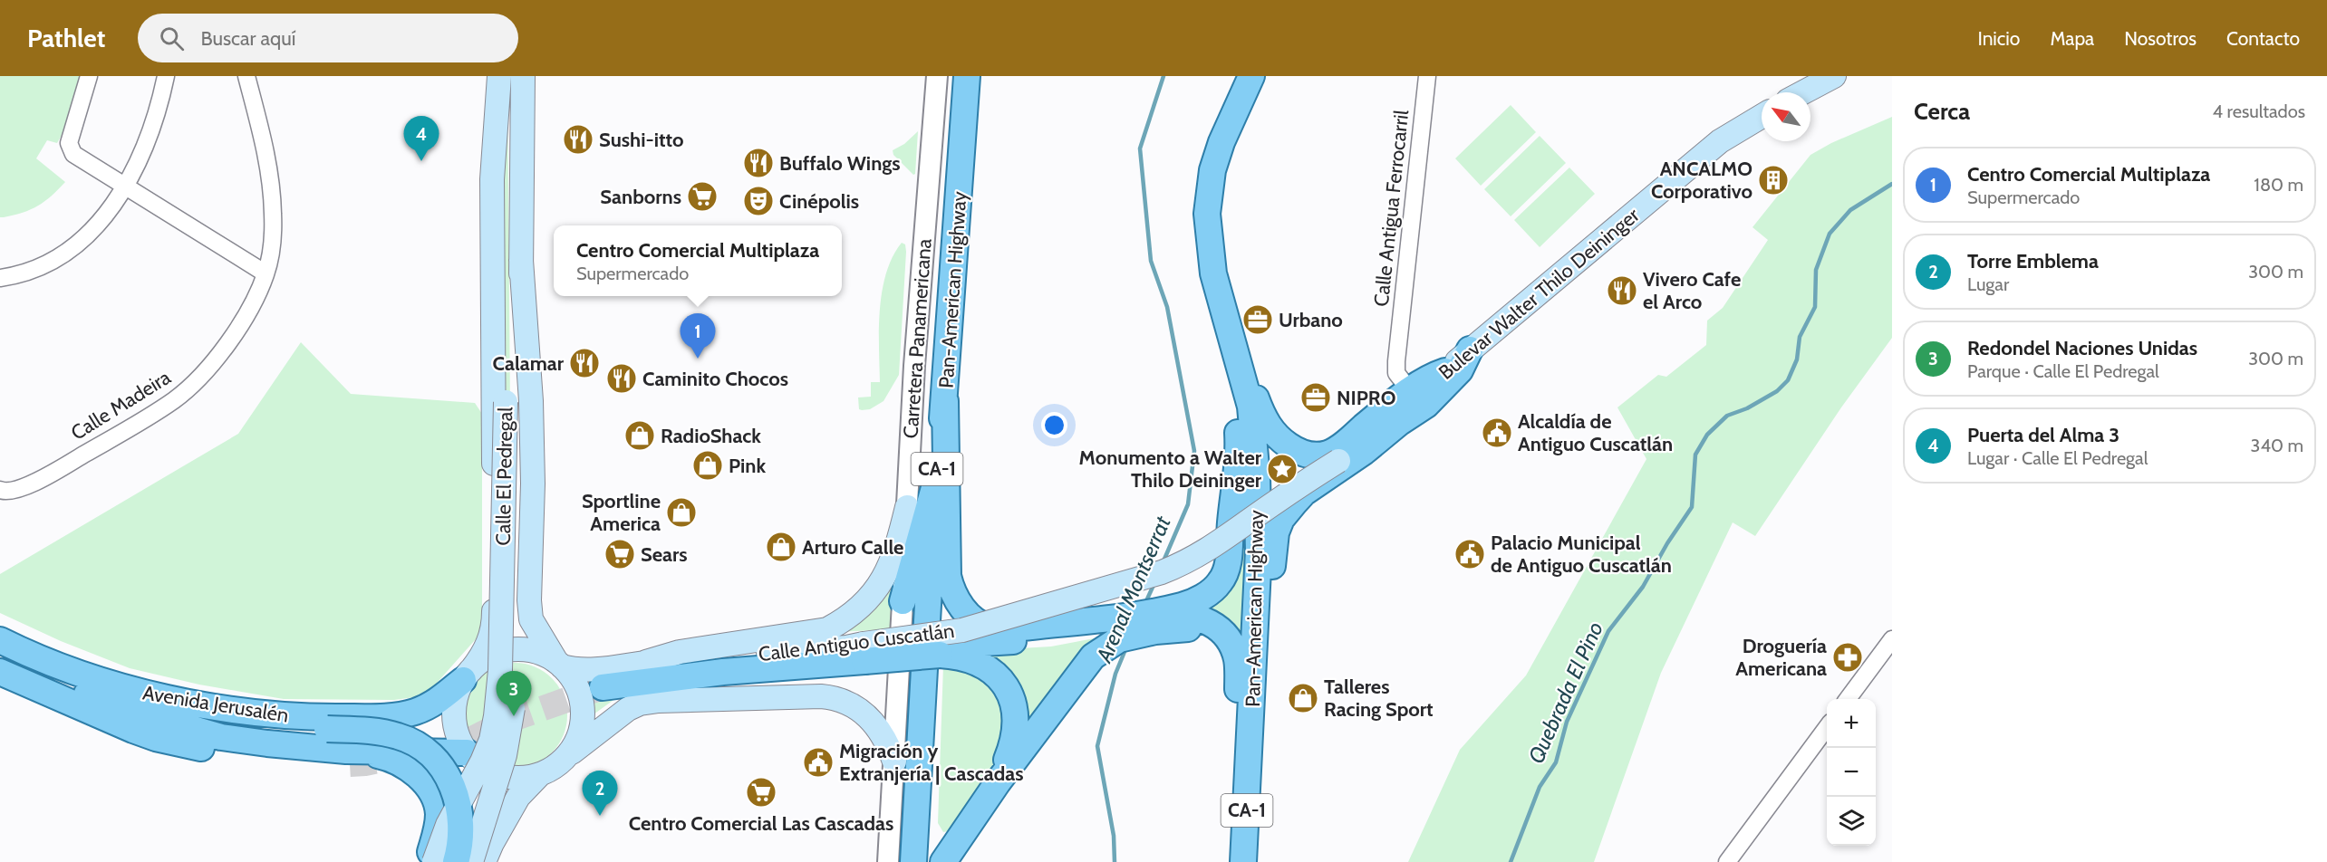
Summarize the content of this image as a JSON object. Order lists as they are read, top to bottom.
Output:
{
  "streets": {
    "main road": [
      "Pan-American Highway",
      "Bulevar Walter Thilo Deininger",
      "CA-1",
      "Calle El Pedregal",
      "Calle Antiguo Cuscatlán",
      "Avenida Jerusalén"
    ],
    "street": ["Calle Antigua Ferrocarril", "Carretera Panamericana", "Calle Madeira"]
  },
  "crossings": [
    ["Calle Antigua Ferrocarril", "Bulevar Walter Thilo Deininger"],
    ["Bulevar Walter Thilo Deininger", "Calle Antiguo Cuscatlán"],
    ["Calle Antiguo Cuscatlán", "Avenida Jerusalén"]
  ],
  "water": ["Arenal Montserrat", "Quebrada El Pino"],
  "places": {
    "restaurant": [
      "Sushi-itto",
      "Buffalo Wings",
      "Vivero Cafe el Arco",
      "Calamar",
      "Caminito Chocos"
    ],
    "building": ["ANCALMO Corporativo"],
    "supermarket": ["Sanborns", "Sears", "Centro Comercial Las Cascadas"],
    "theatre": ["Cinépolis"],
    "office": ["Urbano", "NIPRO"],
    "public building": ["Alcaldía de Antiguo Cuscatlán", "Palacio Municipal de Antiguo Cuscatlán", "Migración y Extranjería | Cascadas"],
    "shop": [
      "RadioShack",
      "Pink",
      "Sportline America",
      "Arturo Calle",
      "Talleres Racing Sport"
    ],
    "place": ["Monumento a Walter Thilo Deininger"],
    "pharmacy": ["Droguería Americana"]
  },
  "north": "top left",
  "page": {
    "header": "Pathlet",
    "search": "Buscar aquí",
    "nav": [
      "Inicio",
      "Mapa",
      "Nosotros",
      "Contacto"
    ],
    "heading": ["Cerca", "4 resultados"],
    "pins": [
      "4",
      "1",
      "3",
      "2"
    ],
    "list": [
      {
        "mark": "1",
        "name": "Centro Comercial Multiplaza",
        "note": "Supermercado",
        "value": "180 m"
      },
      {
        "mark": "2",
        "name": "Torre Emblema",
        "note": "Lugar",
        "value": "300 m"
      },
      {
        "mark": "3",
        "name": "Redondel Naciones Unidas",
        "note": "Parque · Calle El Pedregal",
        "value": "300 m"
      },
      {
        "mark": "4",
        "name": "Puerta del Alma 3",
        "note": "Lugar · Calle El Pedregal",
        "value": "340 m"
      }
    ],
    "popup": ["Centro Comercial Multiplaza", "Supermercado"],
    "map_buttons": ["+", "−"]
  }
}
